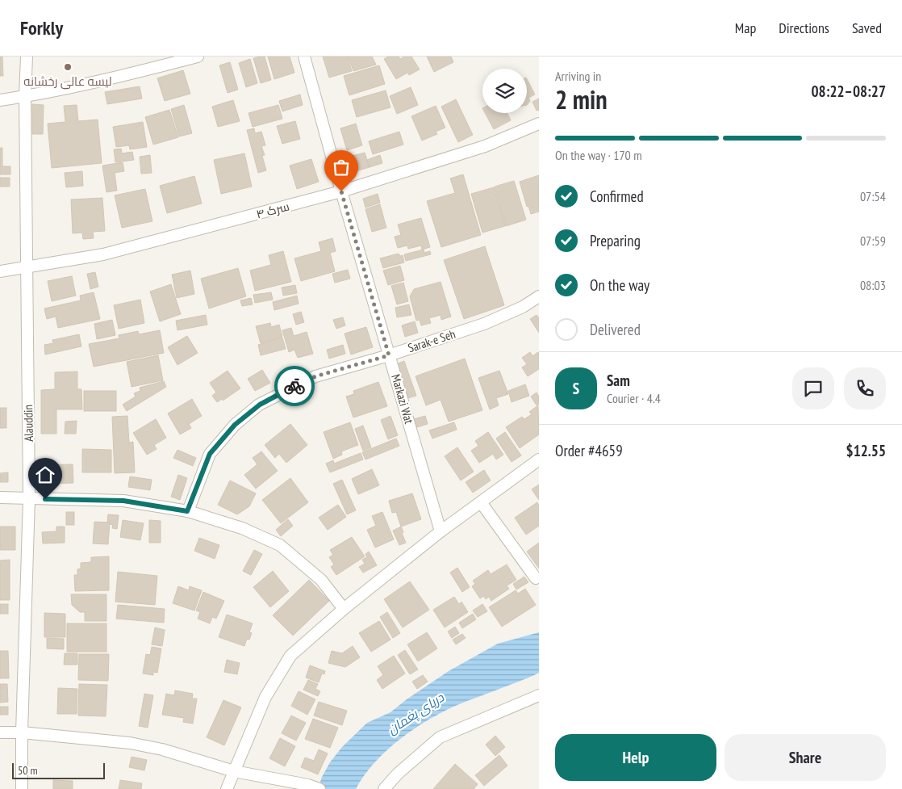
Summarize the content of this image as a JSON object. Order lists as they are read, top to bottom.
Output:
{
  "streets": {
    "street": [
      "سرک ۴",
      "Sarak-e Seh",
      "Markazi Wat",
      "Alauddin"
    ]
  },
  "crossings": [
    ["سرک ۴", "Markazi Wat"],
    ["سرک ۴", "Alauddin"],
    ["Sarak-e Seh", "Markazi Wat"]
  ],
  "water": ["دریای پغمان"],
  "places": ["لیسه عالی رخشانه"],
  "scale_bar": "50 m",
  "page": {
    "header": "Forkly",
    "nav": ["Map", "Directions", "Saved"],
    "heading": ["2 min", "Arriving in", "08:22–08:27"],
    "panel": [
      "Sam",
      "Courier · 4.4",
      "Order #4659",
      "$12.55"
    ],
    "bar": "On the way · 170 m",
    "list": [
      ["Confirmed", "07:54"],
      ["Preparing", "07:59"],
      ["On the way", "08:03"],
      "Delivered"
    ],
    "round": "S",
    "buttons": ["Help", "Share"],
    "scale": "50 m"
  }
}
